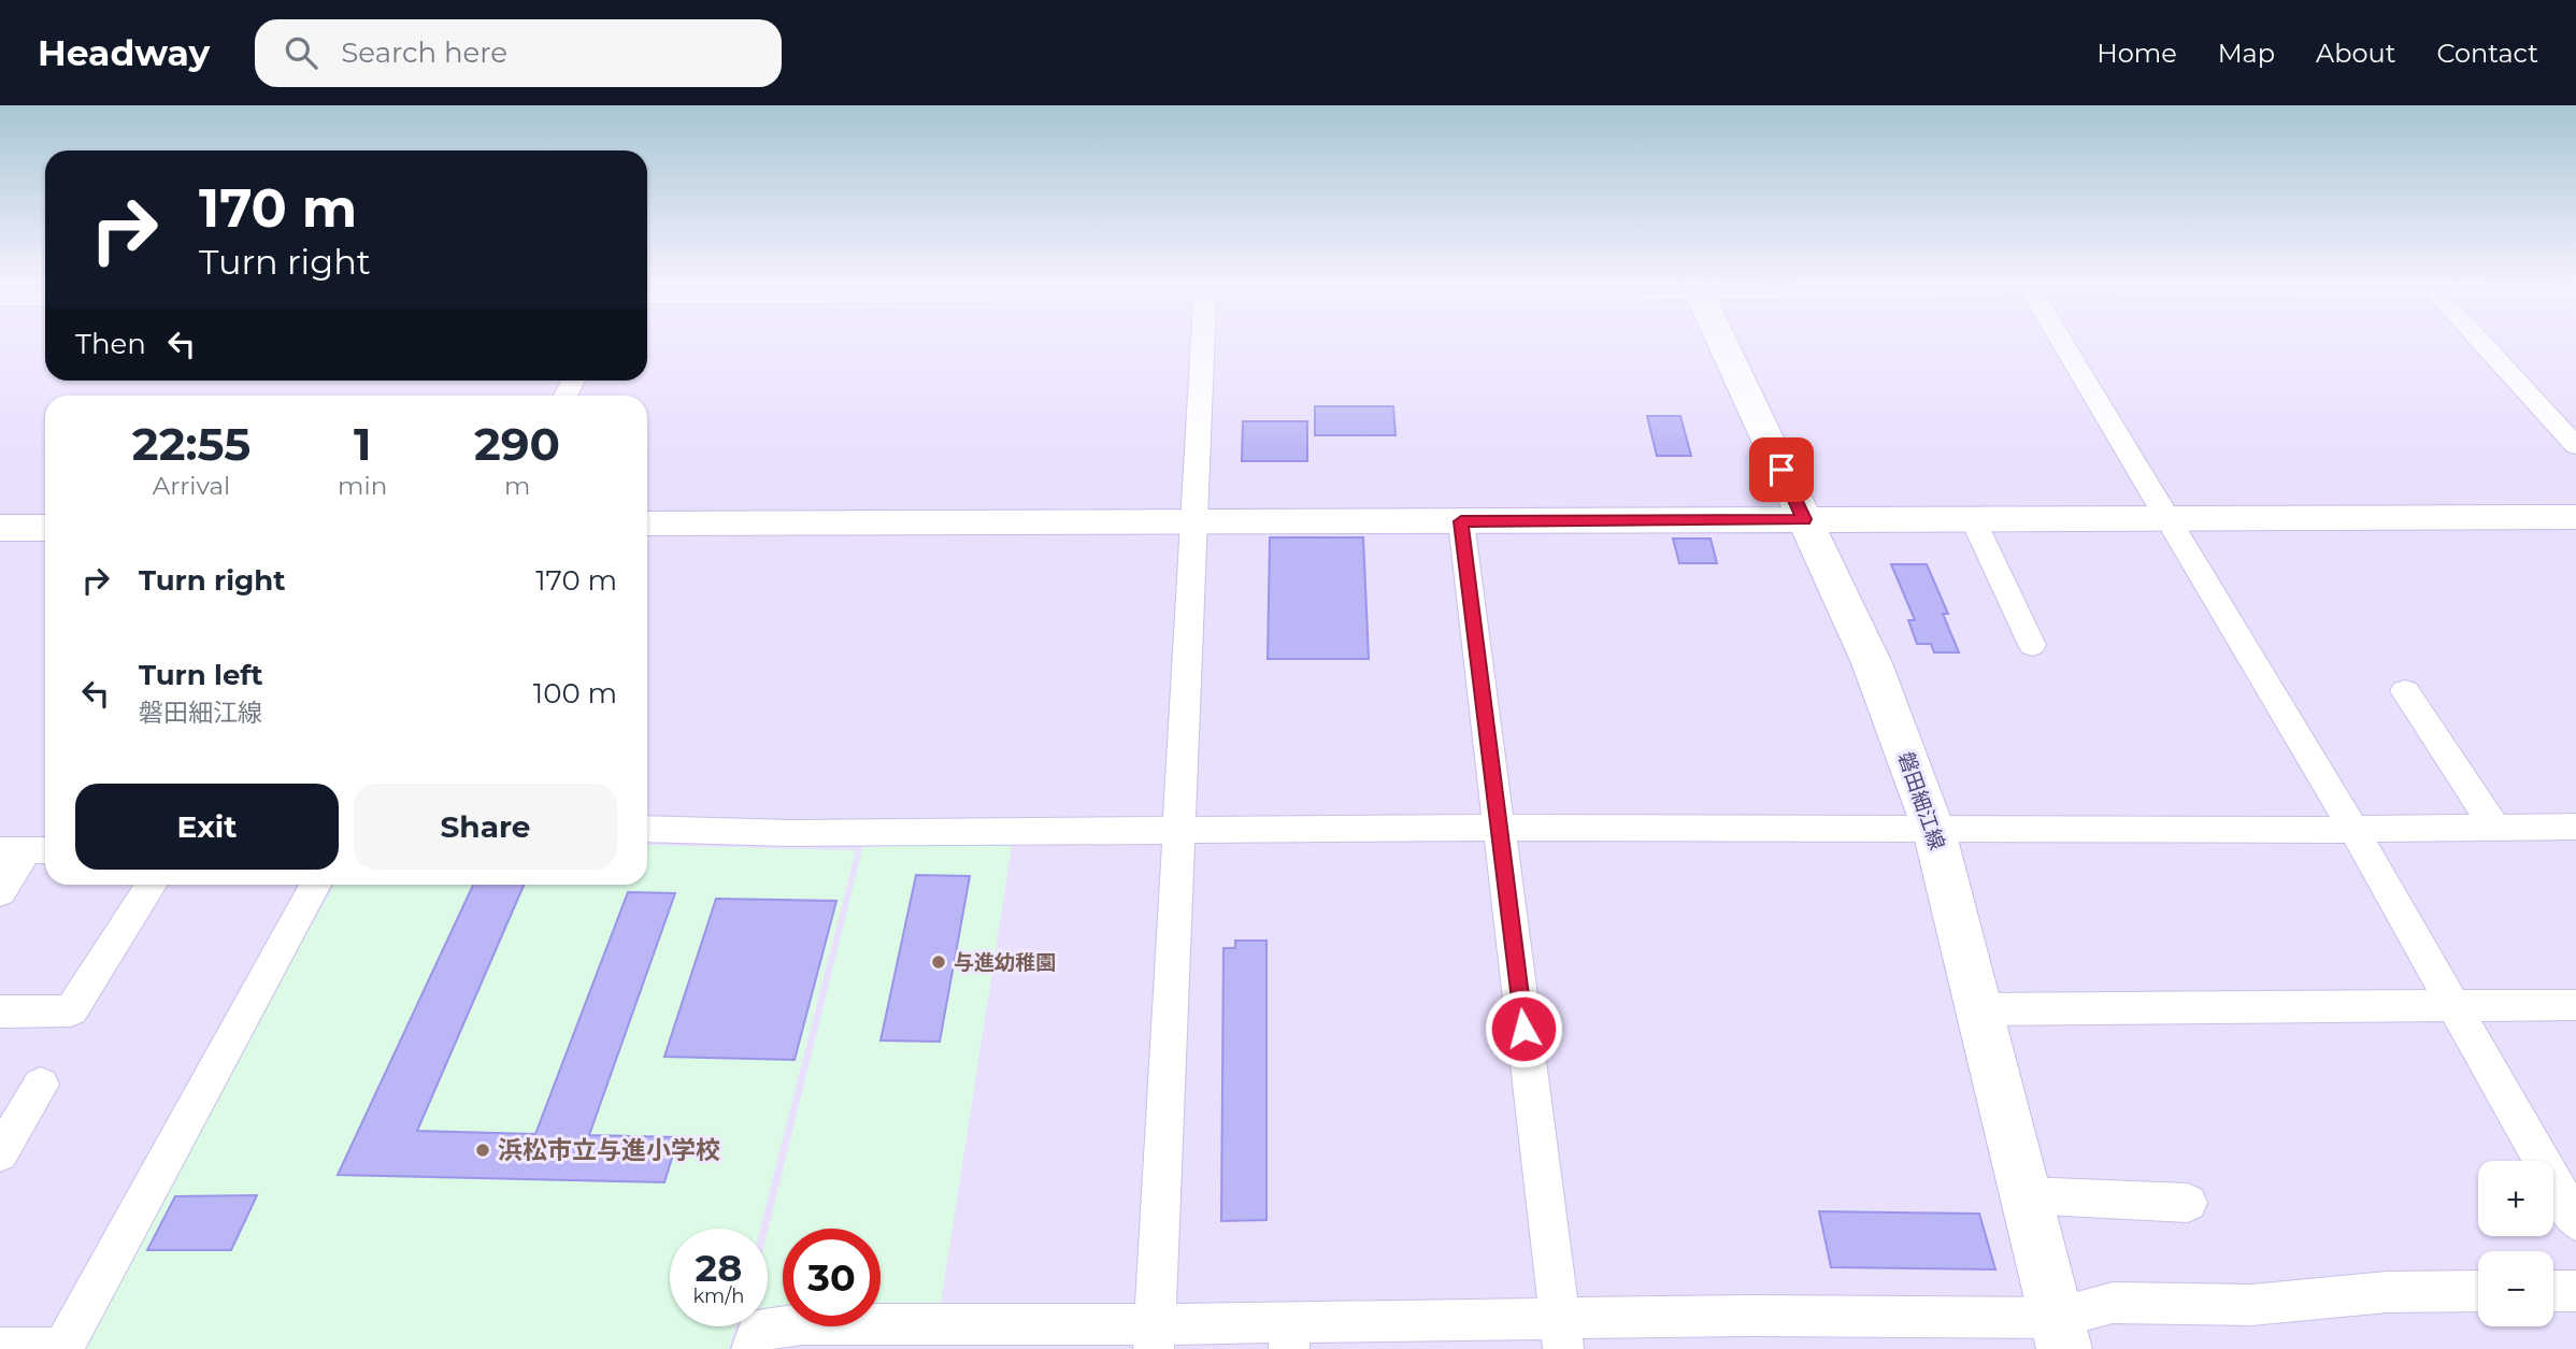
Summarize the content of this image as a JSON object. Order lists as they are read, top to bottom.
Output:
{
  "streets": {
    "street": ["磐田細江線"]
  },
  "places": ["与進幼稚園", "浜松市立与進小学校"],
  "page": {
    "header": "Headway",
    "search": "Search here",
    "nav": [
      "Home",
      "Map",
      "About",
      "Contact"
    ],
    "turn": ["170 m", "Turn right"],
    "then": "Then",
    "eta": [
      "22:55",
      "Arrival",
      "1",
      "min",
      "290",
      "m"
    ],
    "list": [
      {
        "name": "Turn right",
        "value": "170 m"
      },
      {
        "name": "Turn left",
        "note": "磐田細江線",
        "value": "100 m"
      }
    ],
    "buttons": ["Exit", "Share"],
    "map_buttons": ["+", "−"],
    "speed": "28 km/h",
    "limit": "30"
  }
}
